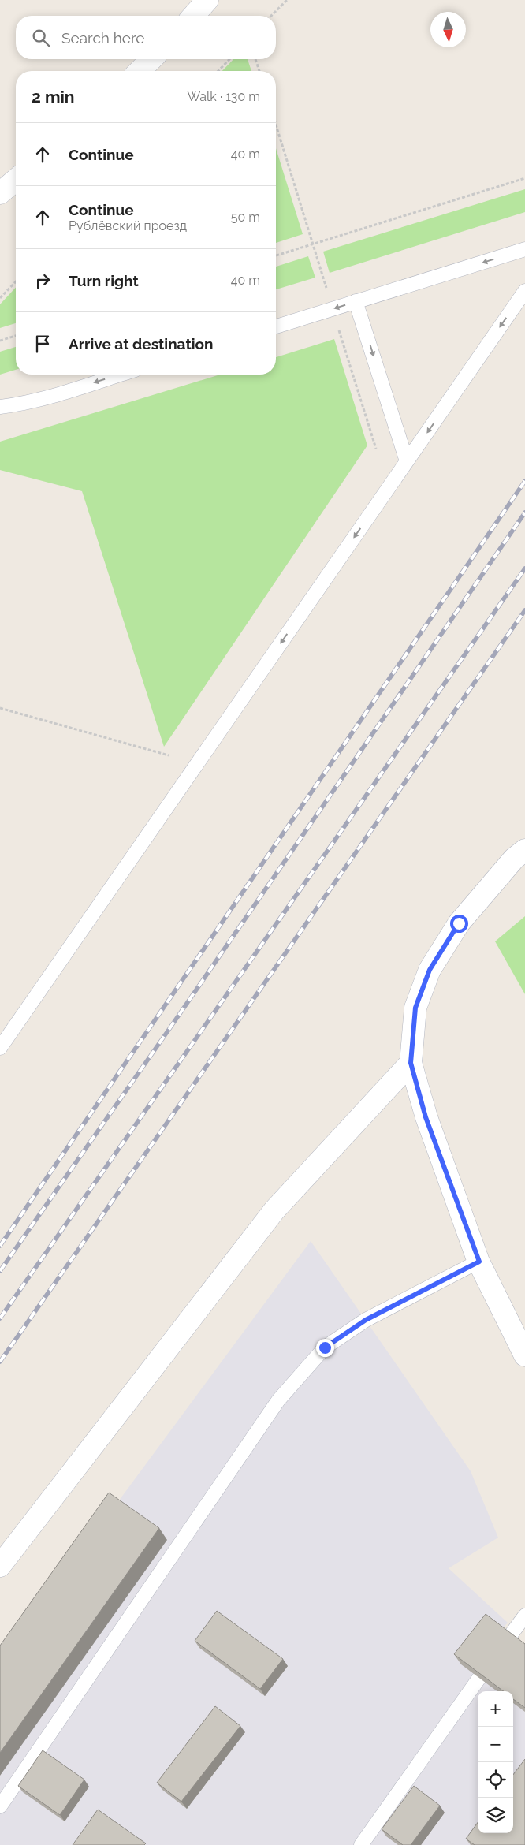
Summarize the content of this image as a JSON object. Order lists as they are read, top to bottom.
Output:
{
  "north": "bottom",
  "page": {
    "search": "Search here",
    "heading": ["2 min", "Walk · 130 m"],
    "list": [
      ["Continue", "40 m"],
      ["Continue", "Рублёвский проезд", "50 m"],
      ["Turn right", "40 m"],
      "Arrive at destination"
    ],
    "map_buttons": ["+", "−"]
  }
}
